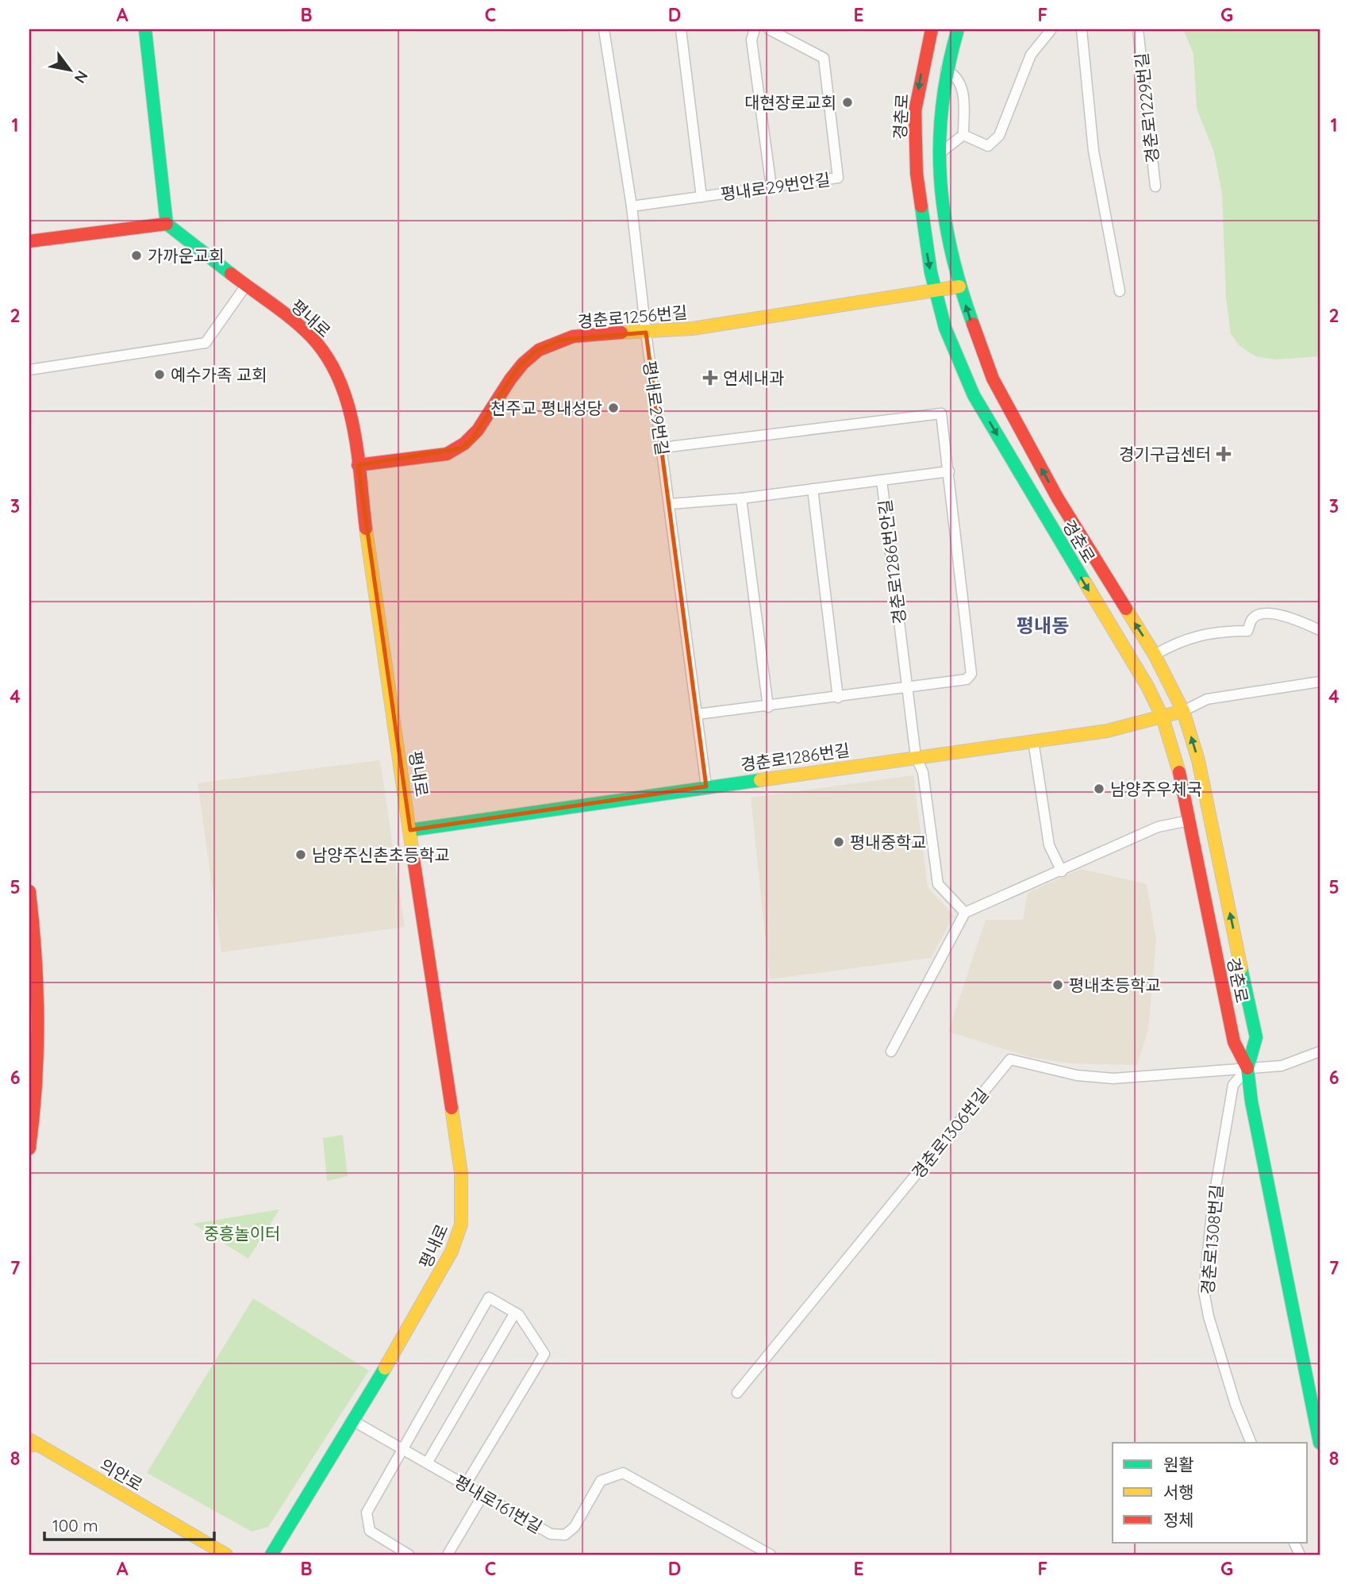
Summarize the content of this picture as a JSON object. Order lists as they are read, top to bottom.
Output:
{
  "streets": {
    "street": [
      "경춘로1229번길",
      "경춘로",
      "평내로29번안길",
      "경춘로1256번길",
      "평내로",
      "평내로29번길",
      "경춘로1286번안길",
      "경춘로1286번길",
      "경춘로1306번길",
      "경춘로1308번길",
      "의안로",
      "평내로161번길"
    ]
  },
  "crossings": [
    ["경춘로", "경춘로1256번길"],
    ["경춘로", "경춘로1286번길"],
    ["경춘로", "경춘로1306번길"],
    ["경춘로", "경춘로1308번길"],
    ["평내로29번안길", "평내로29번길"],
    ["경춘로1256번길", "평내로"],
    ["경춘로1256번길", "평내로29번길"],
    ["평내로", "경춘로1286번길"],
    ["평내로", "평내로161번길"],
    ["평내로29번길", "경춘로1286번안길"],
    ["평내로29번길", "경춘로1286번길"],
    ["경춘로1286번안길", "경춘로1286번길"],
    ["경춘로1306번길", "경춘로1308번길"]
  ],
  "districts": ["평내동"],
  "parks": ["중흥놀이터"],
  "places": {
    "other": [
      "대현장로교회",
      "가까운교회",
      "예수가족 교회",
      "천주교 평내성당",
      "남양주우체국",
      "평내중학교",
      "남양주신촌초등학교",
      "평내초등학교"
    ],
    "health": ["연세내과", "경기구급센터"]
  },
  "legend": ["원활", "서행", "정체"],
  "scale_bar": "100 m",
  "north": "bottom right",
  "grid": {
    "columns": [
      "A",
      "B",
      "C",
      "D",
      "E",
      "F",
      "G"
    ],
    "rows": [
      "1",
      "2",
      "3",
      "4",
      "5",
      "6",
      "7",
      "8"
    ]
  }
}
